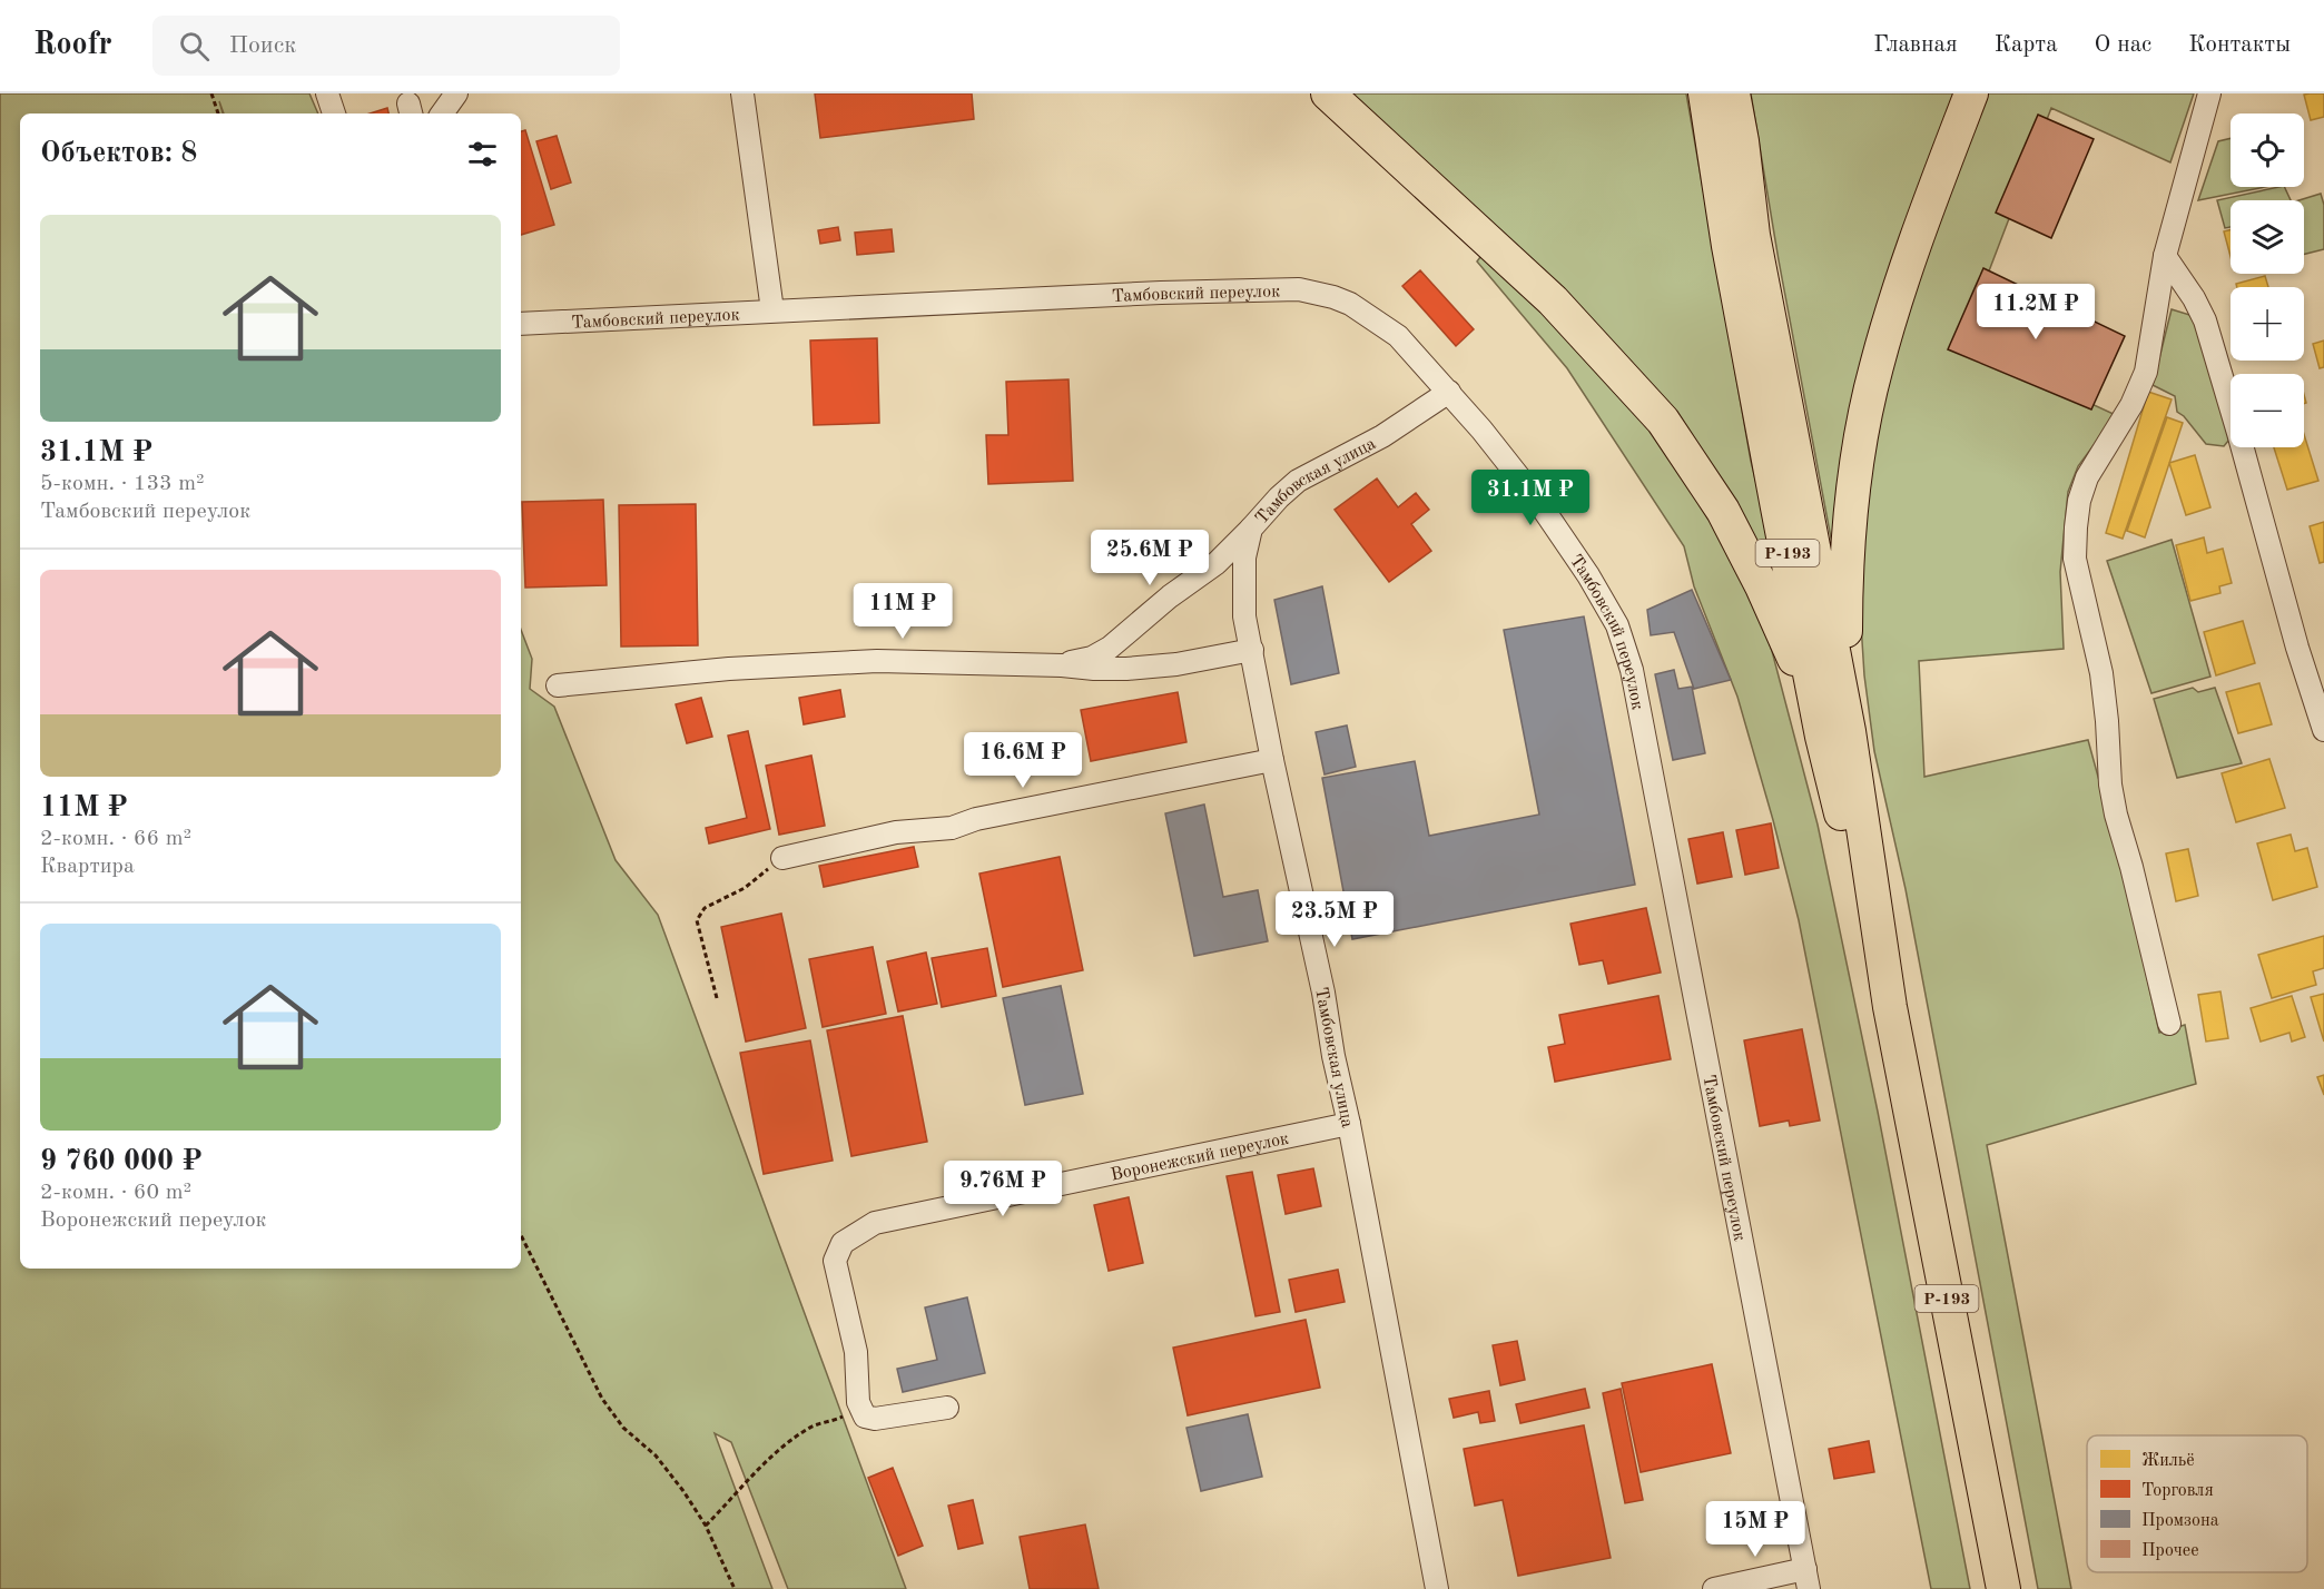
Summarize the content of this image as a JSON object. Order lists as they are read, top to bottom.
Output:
{
  "streets": {
    "highway": ["Р-193"],
    "street": ["Тамбовский переулок", "Тамбовская улица", "Воронежский переулок"]
  },
  "crossings": [
    ["Тамбовский переулок", "Тамбовская улица"],
    ["Тамбовская улица", "Воронежский переулок"]
  ],
  "legend": [
    "Жильё",
    "Торговля",
    "Промзона",
    "Прочее"
  ],
  "page": {
    "header": "Roofr",
    "search": "Поиск",
    "nav": [
      "Главная",
      "Карта",
      "О нас",
      "Контакты"
    ],
    "map_buttons": ["+", "−"],
    "heading": "Объектов: 8",
    "list": [
      {
        "name": "31.1M ₽",
        "note": "5-комн. · 133 m² · Тамбовский переулок"
      },
      {
        "name": "11M ₽",
        "note": "2-комн. · 66 m² · Квартира"
      },
      {
        "name": "9 760 000 ₽",
        "note": "2-комн. · 60 m² · Воронежский переулок"
      }
    ],
    "price": [
      "11.2M ₽",
      "31.1M ₽",
      "25.6M ₽",
      "11M ₽",
      "16.6M ₽",
      "23.5M ₽",
      "9.76M ₽",
      "15M ₽"
    ]
  }
}
